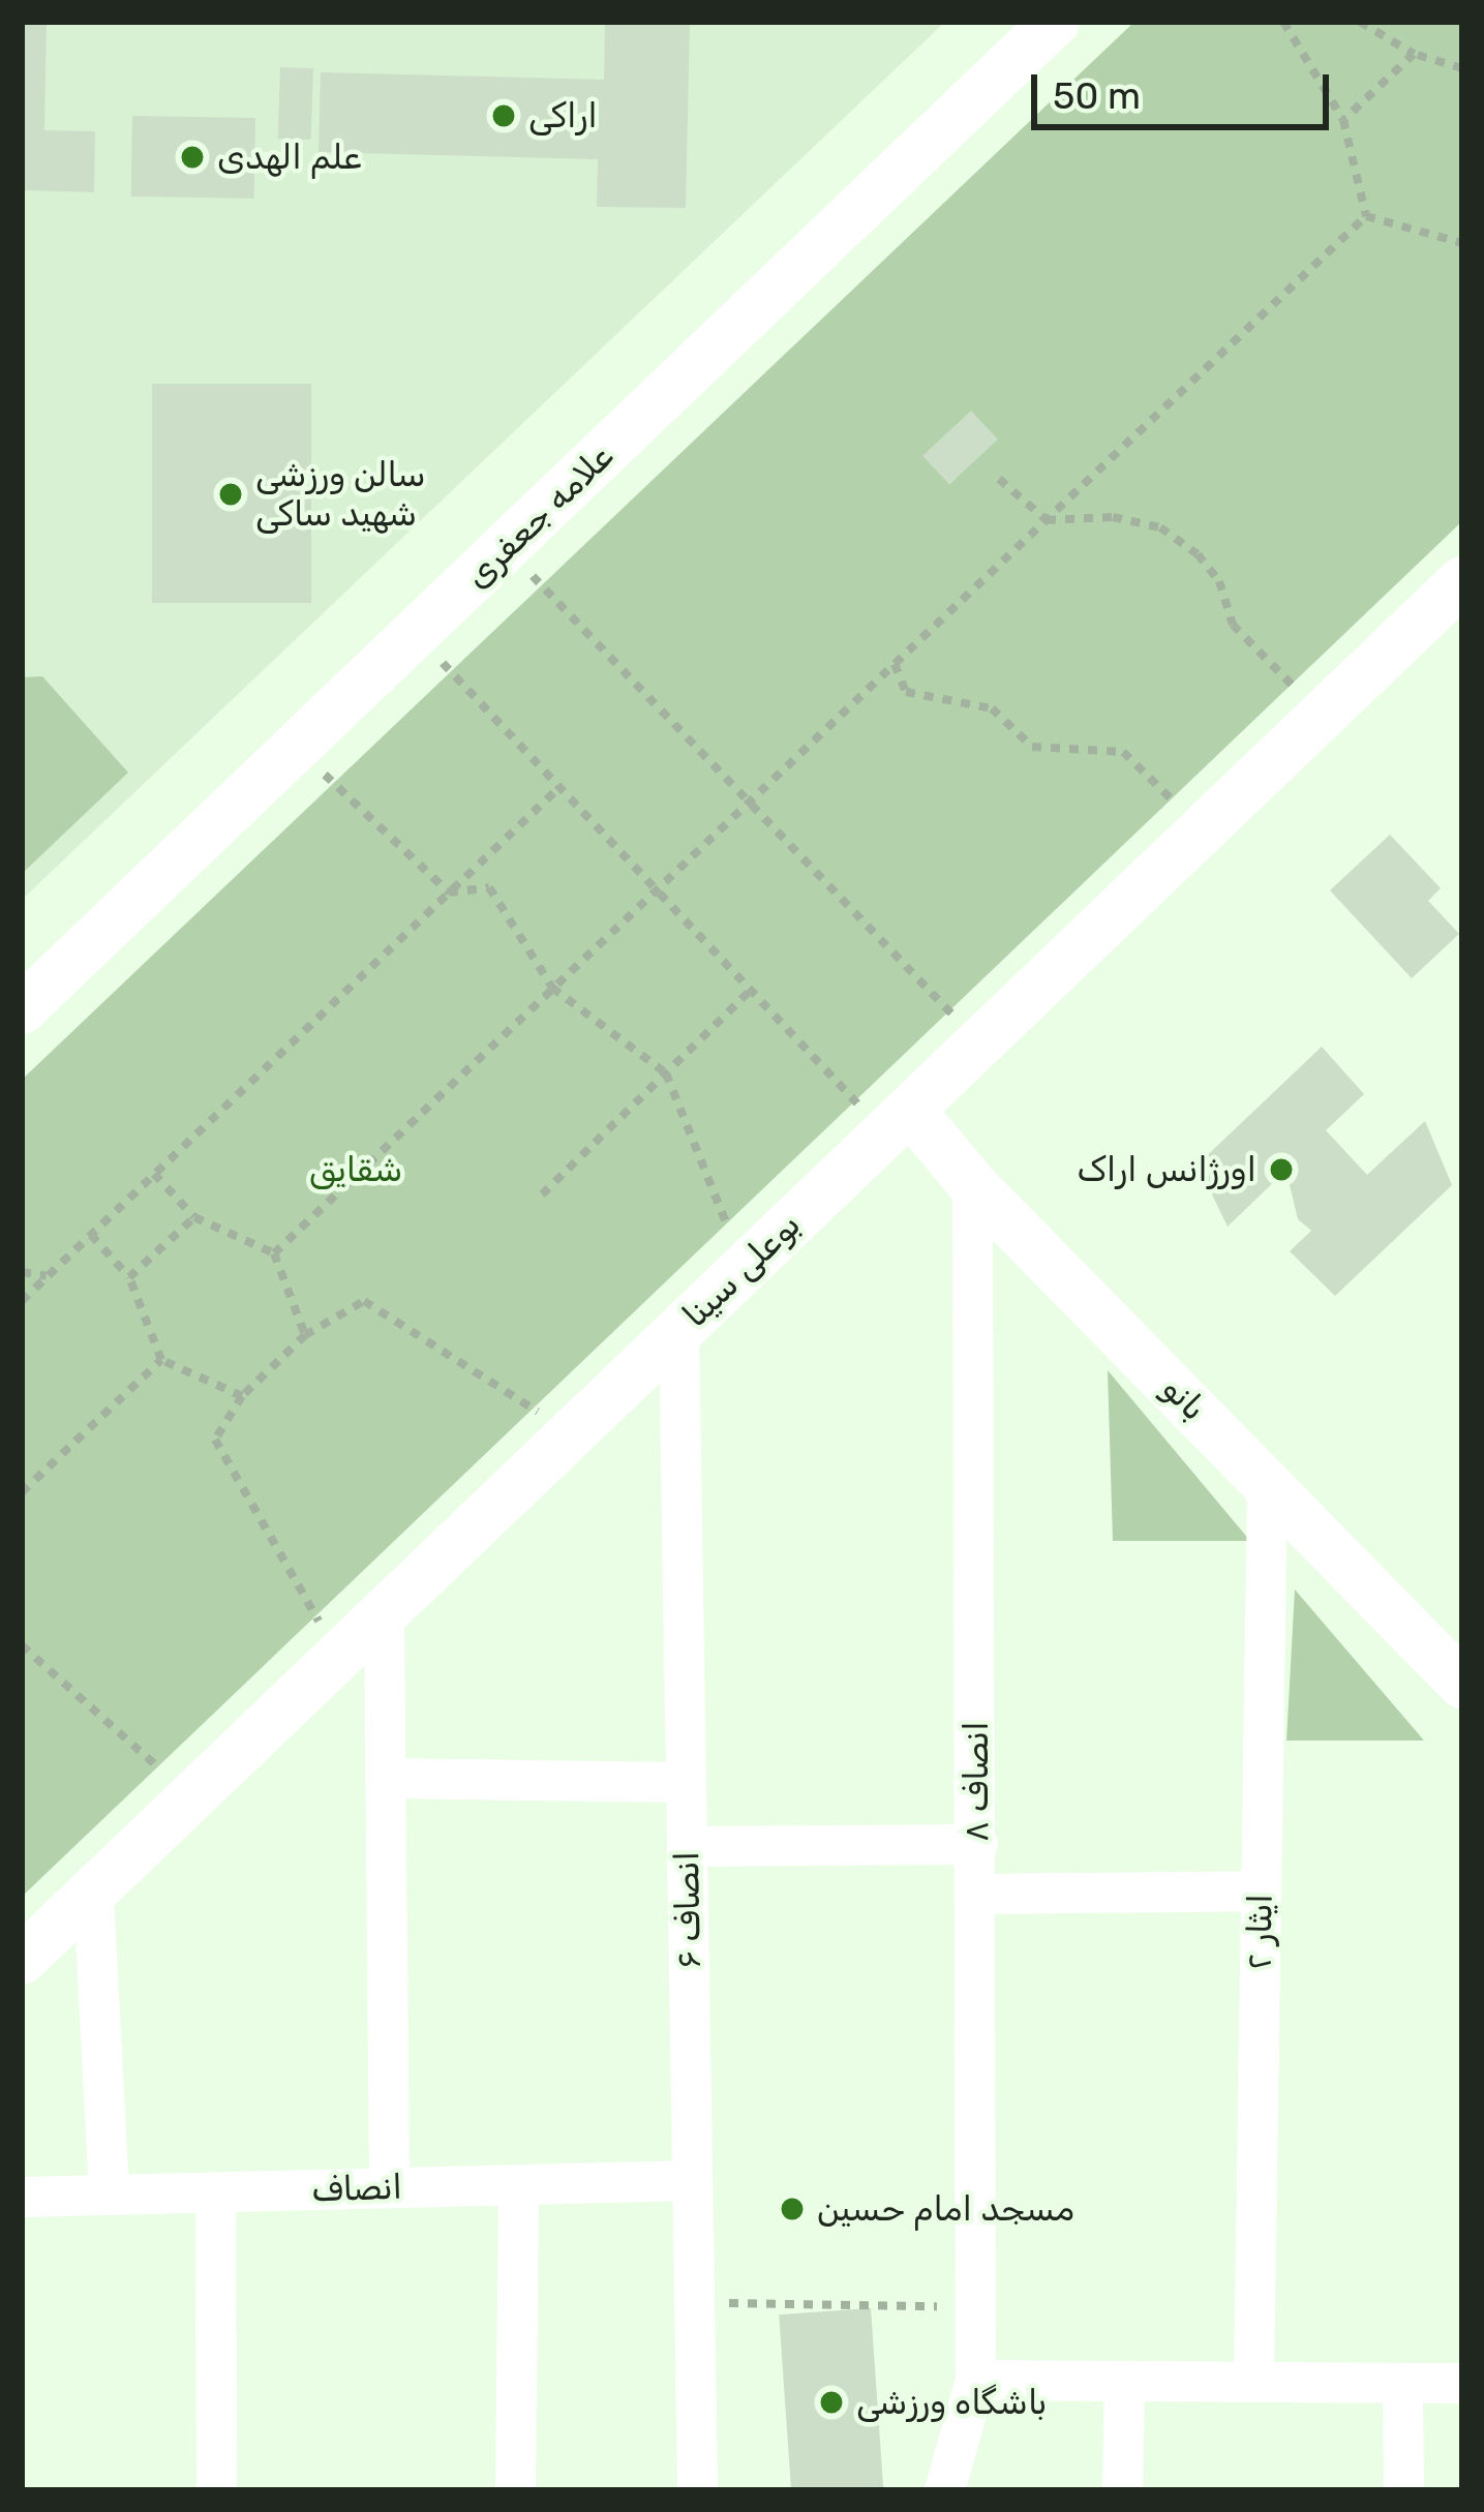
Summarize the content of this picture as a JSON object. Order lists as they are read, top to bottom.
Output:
{
  "streets": {
    "street": [
      "علامه جعفری",
      "بوعلی سینا",
      "بانو",
      "انصاف ۸",
      "انصاف ۶",
      "ایثار ۲",
      "انصاف"
    ]
  },
  "crossings": [
    ["بوعلی سینا", "بانو"],
    ["بوعلی سینا", "انصاف ۶"],
    ["بانو", "انصاف ۸"],
    ["بانو", "ایثار ۲"],
    ["انصاف ۶", "انصاف"]
  ],
  "parks": ["شقایق"],
  "places": [
    "اراکی",
    "علم الهدی",
    "سالن ورزشی شهید ساکی",
    "اورژانس اراک",
    "مسجد امام حسین",
    "باشگاه ورزشی"
  ],
  "scale_bar": "50 m"
}
